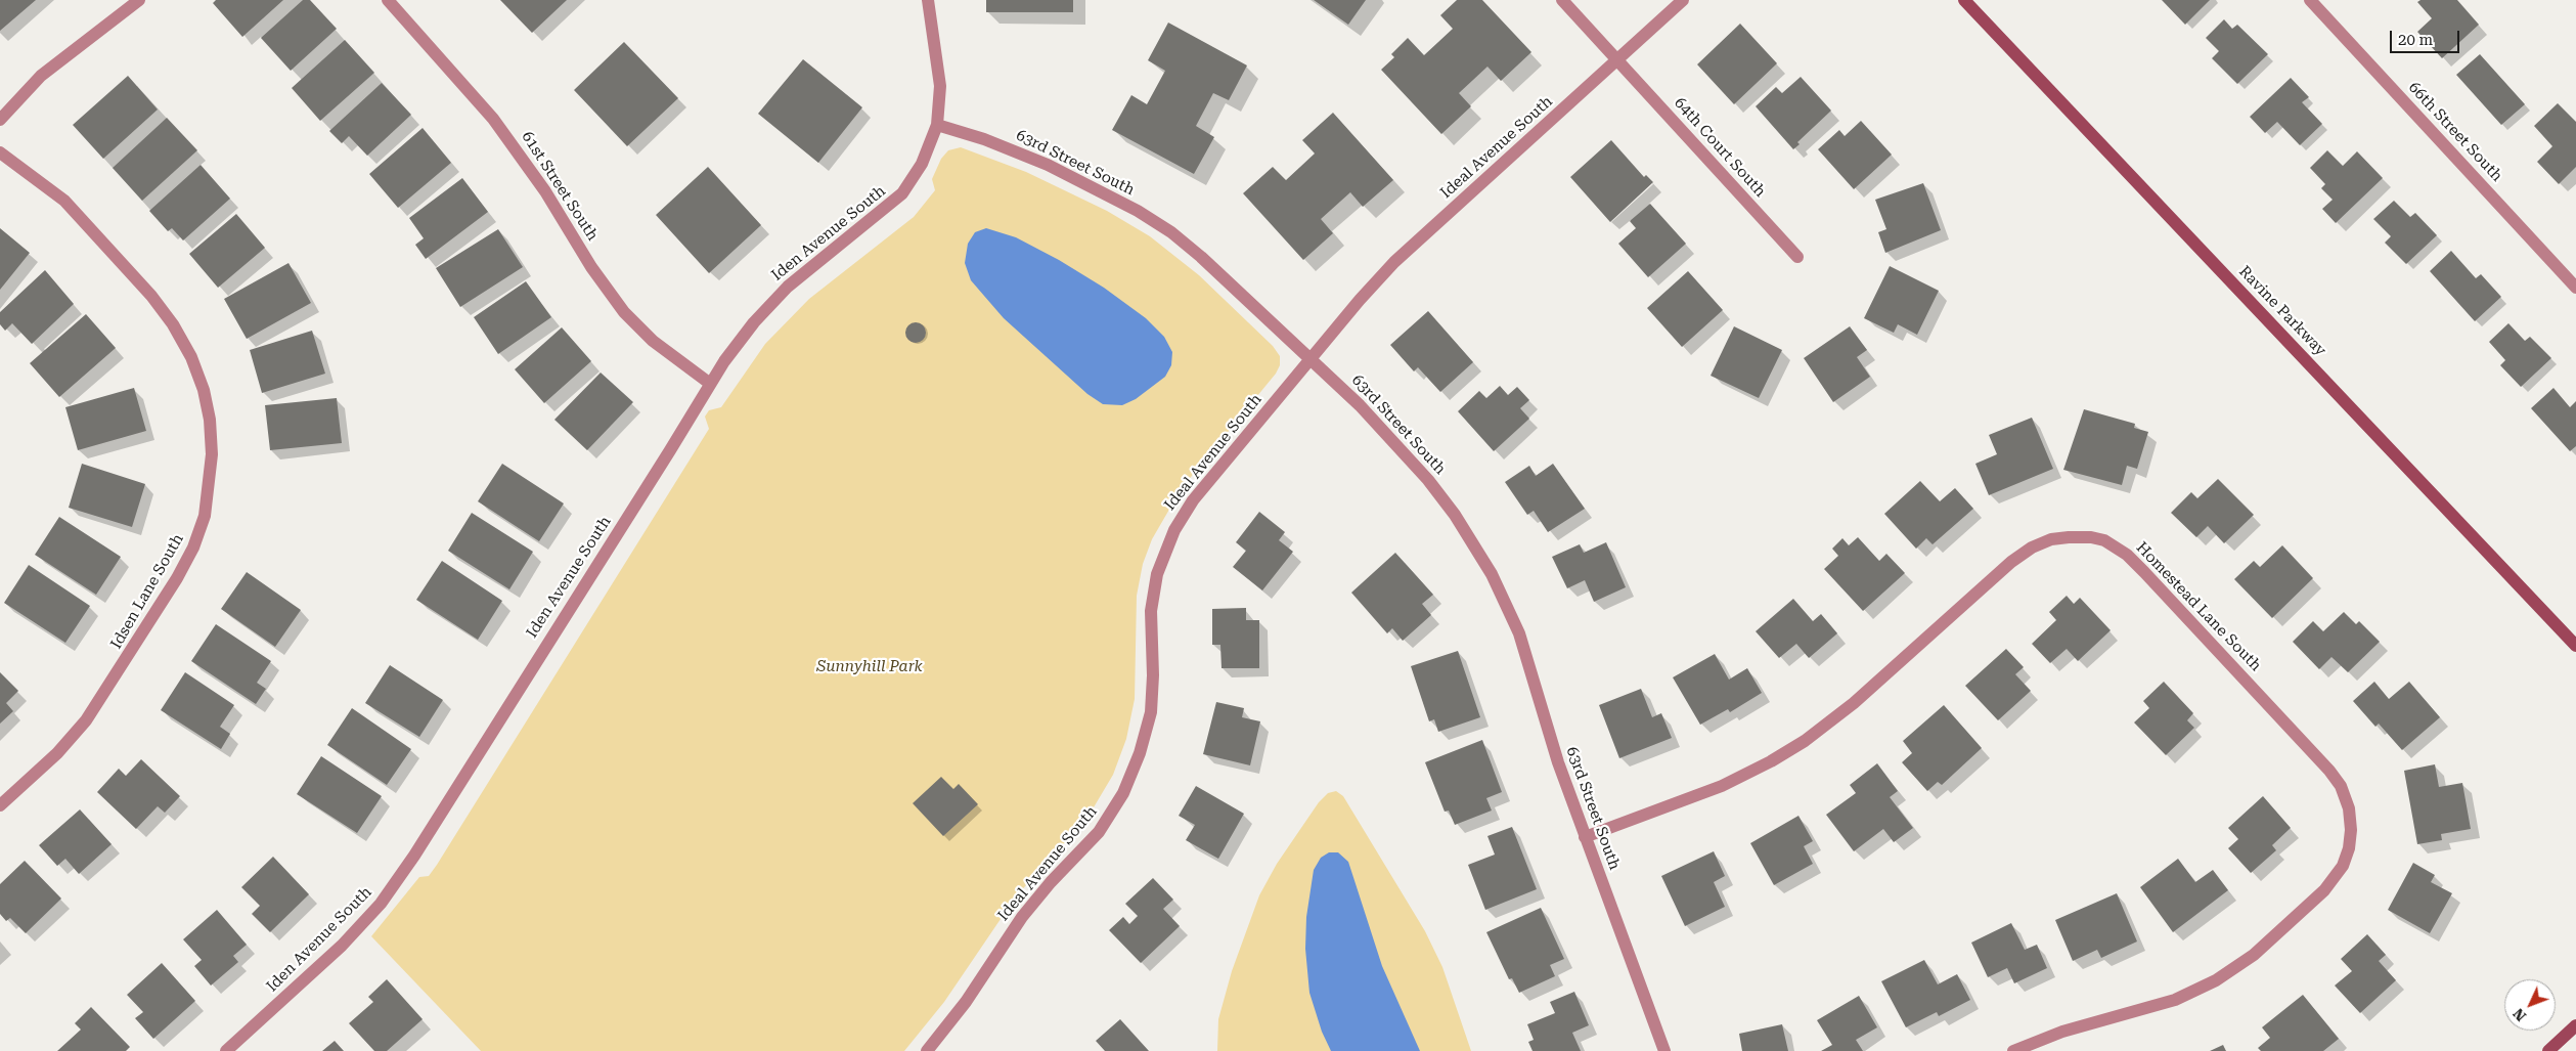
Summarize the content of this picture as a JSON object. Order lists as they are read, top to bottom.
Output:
{
  "streets": {
    "street": [
      "66th Street South",
      "Ideal Avenue South",
      "64th Court South",
      "63rd Street South",
      "61st Street South",
      "Iden Avenue South",
      "Ravine Parkway",
      "Idsen Lane South",
      "Homestead Lane South"
    ]
  },
  "crossings": [
    ["Ideal Avenue South", "64th Court South"],
    ["Ideal Avenue South", "63rd Street South"],
    ["63rd Street South", "Iden Avenue South"],
    ["63rd Street South", "Homestead Lane South"],
    ["61st Street South", "Iden Avenue South"]
  ],
  "parks": ["Sunnyhill Park"],
  "scale_bar": "20 m",
  "north": "bottom left"
}
